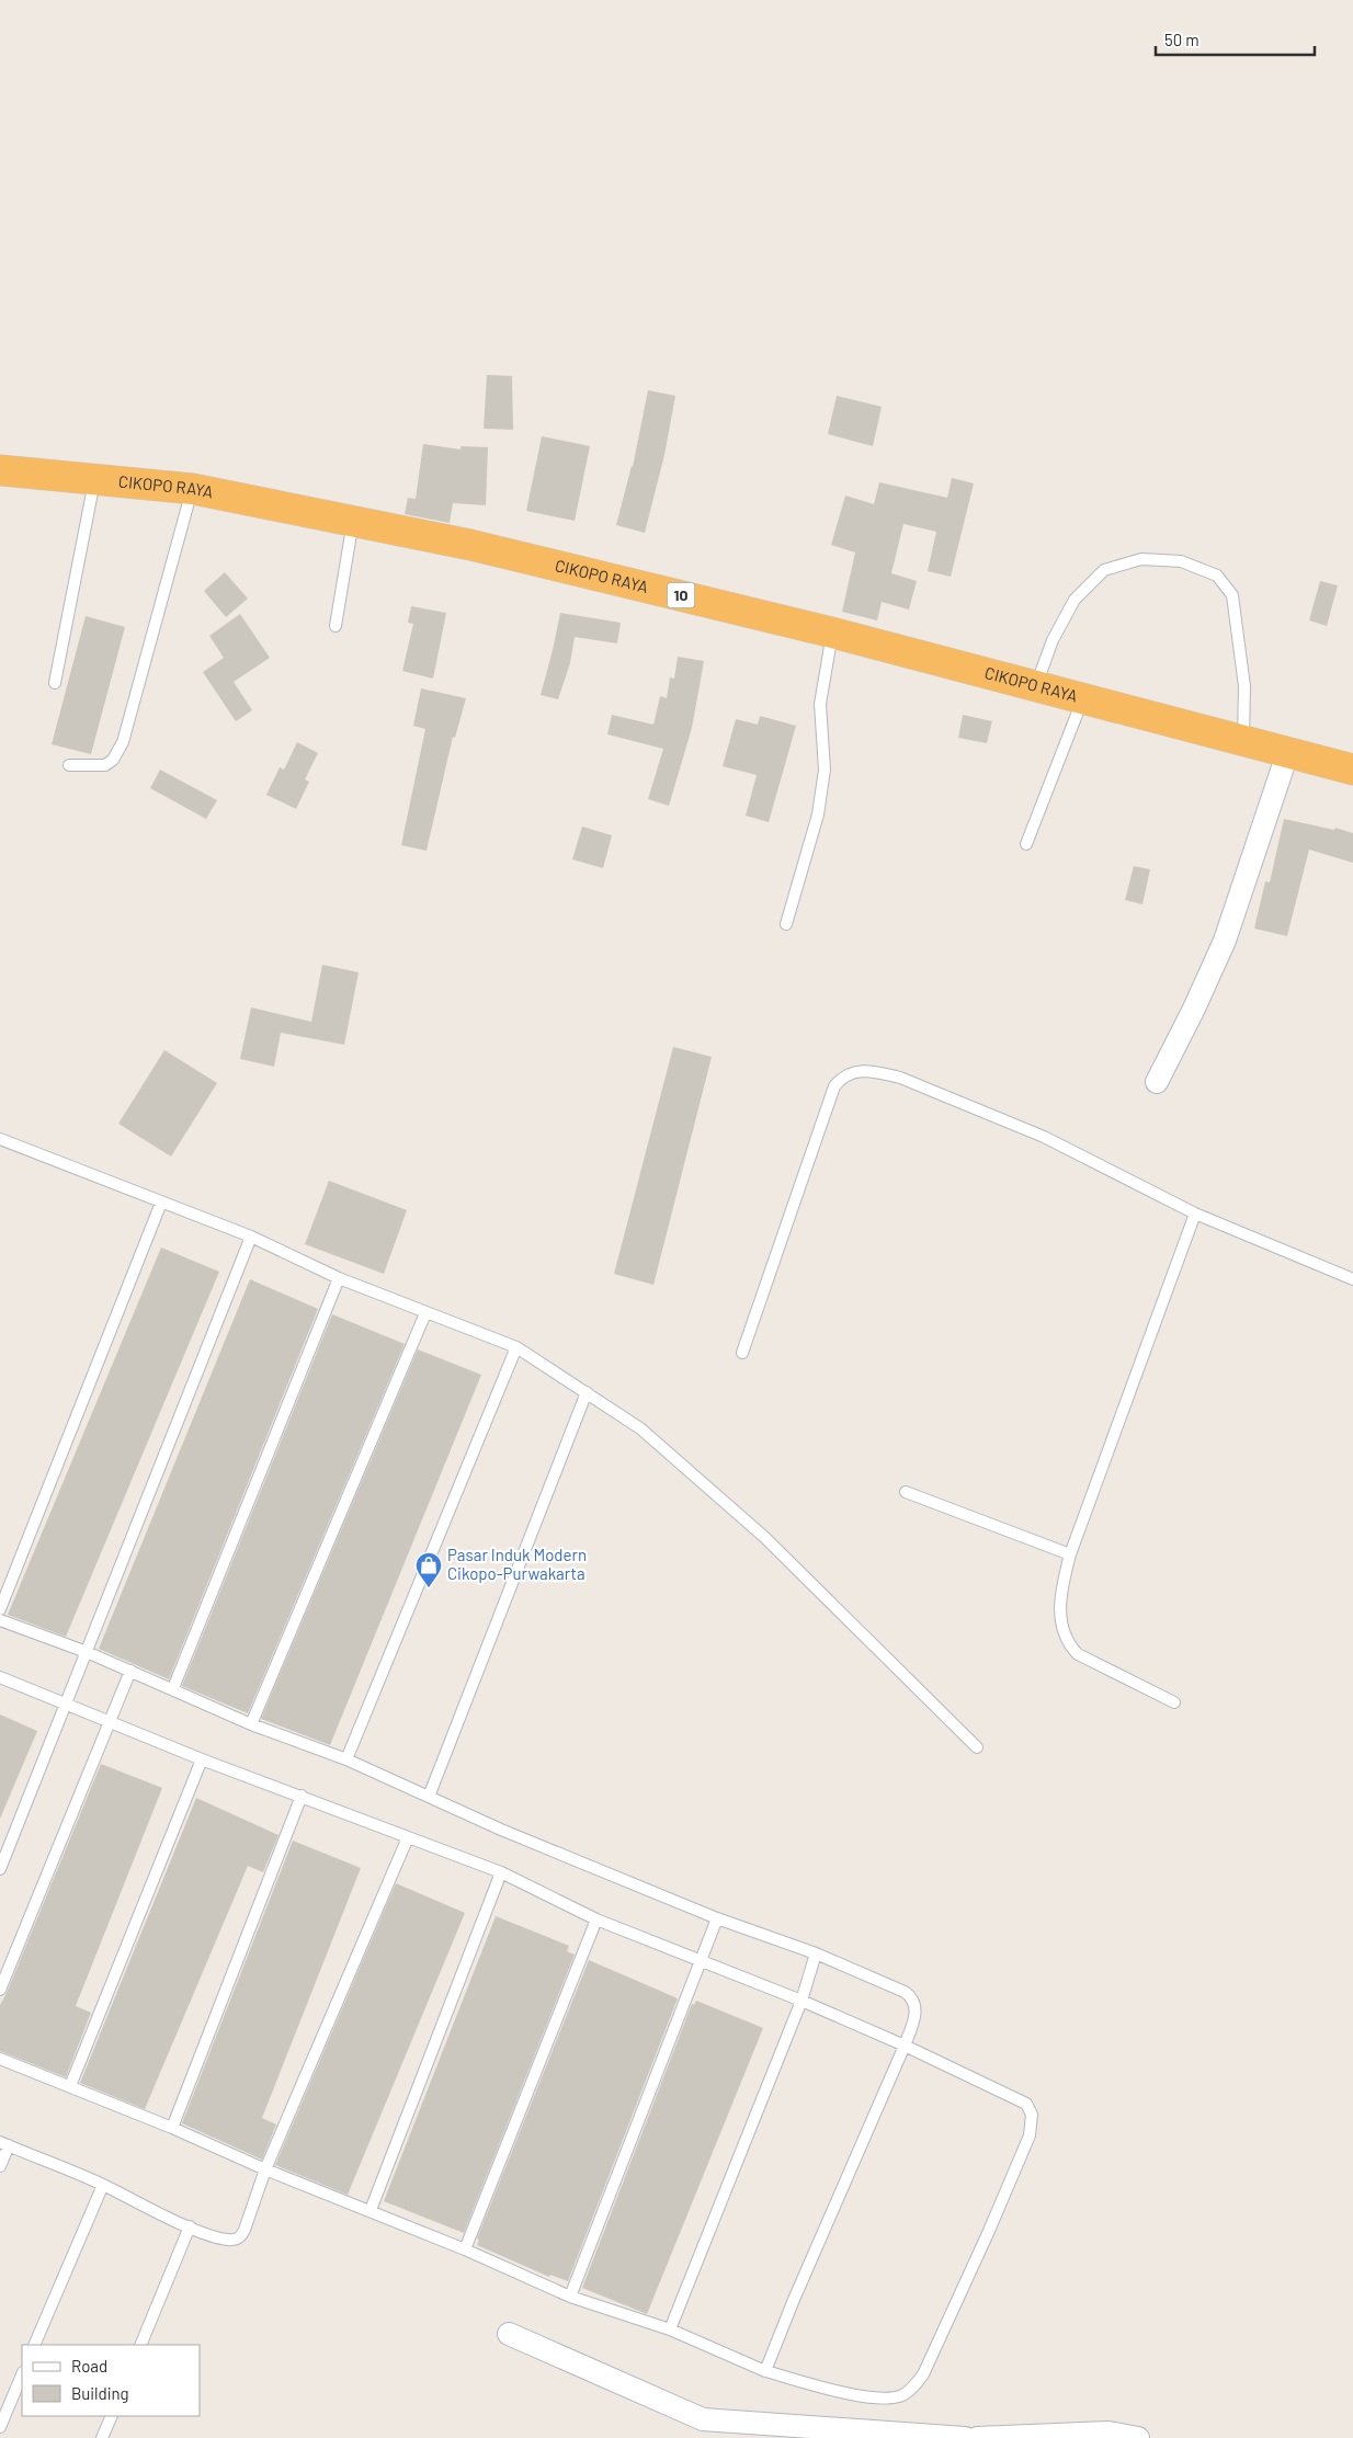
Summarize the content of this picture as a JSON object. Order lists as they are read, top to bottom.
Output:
{
  "streets": {
    "highway": ["CIKOPO RAYA", "10"]
  },
  "places": {
    "shop": ["Pasar Induk Modern Cikopo-Purwakarta"]
  },
  "legend": ["Road", "Building"],
  "scale_bar": "50 m"
}
